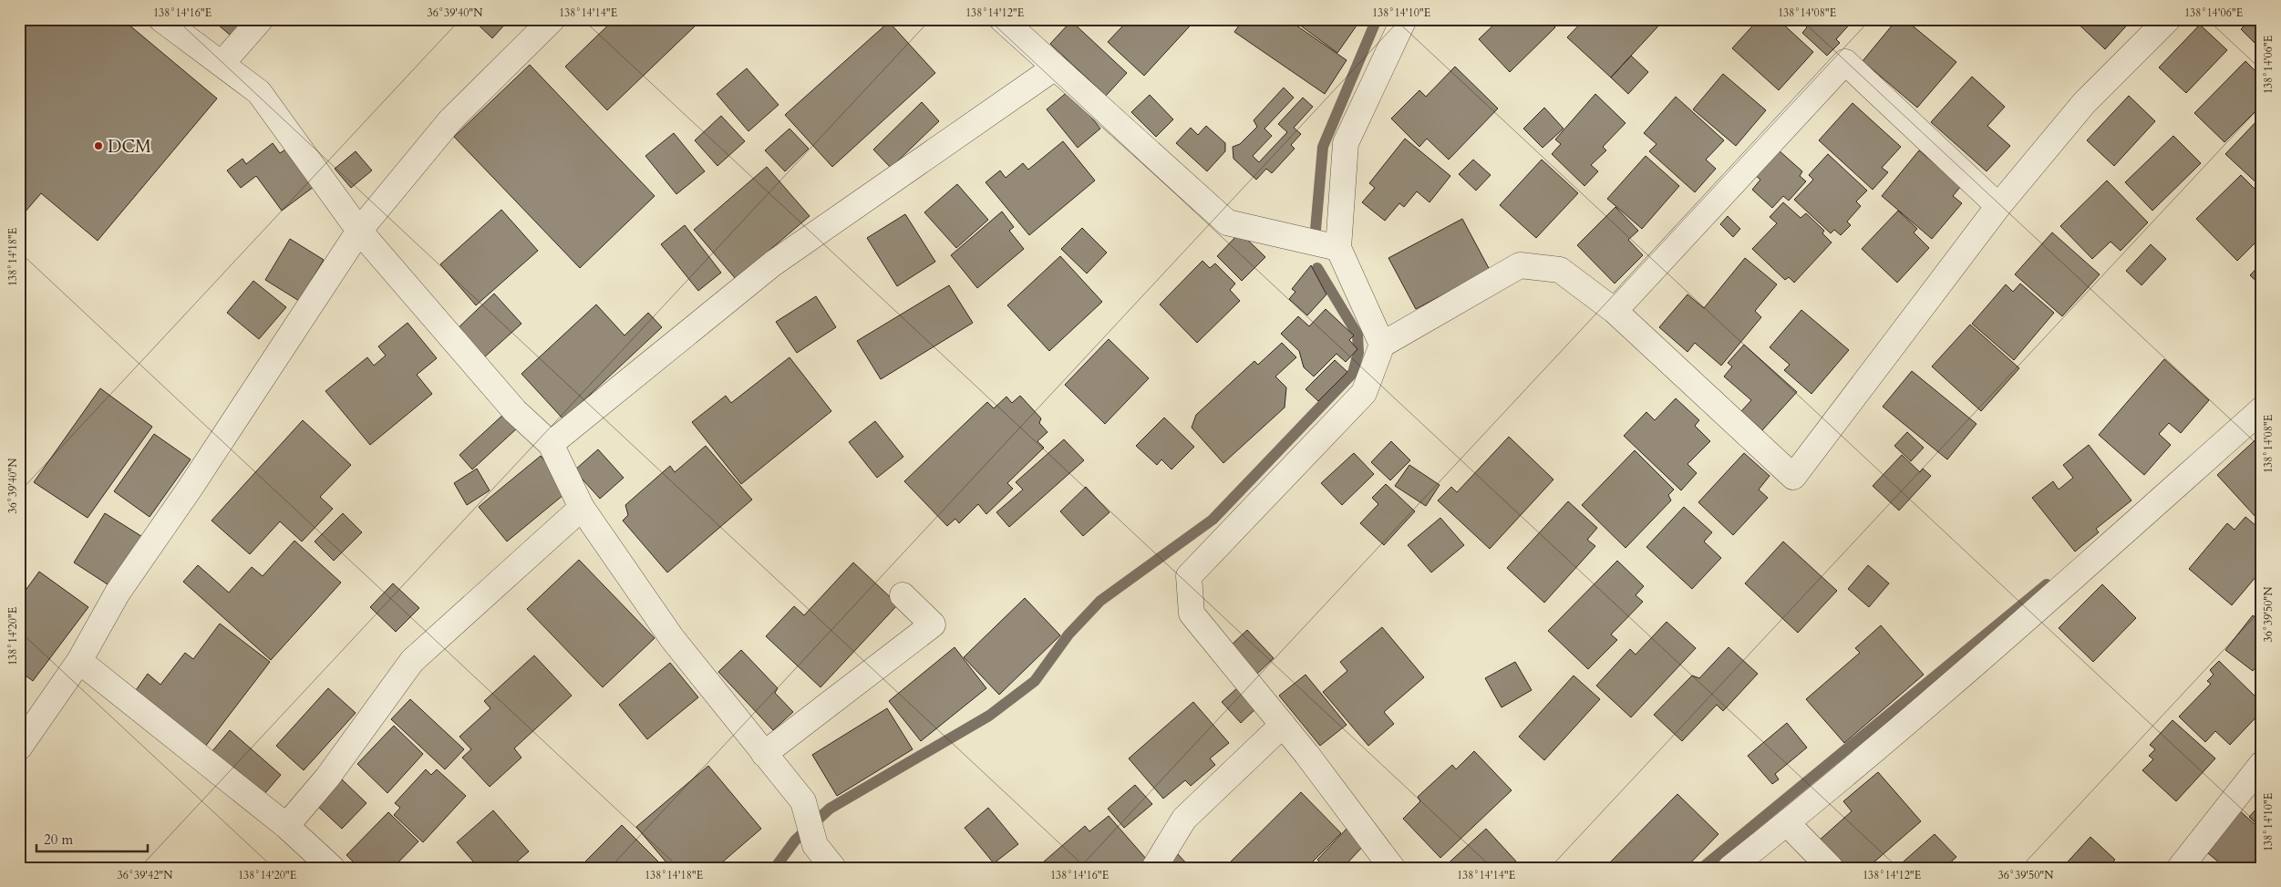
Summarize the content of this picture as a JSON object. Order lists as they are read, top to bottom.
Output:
{
  "places": ["DCM"],
  "scale_bar": "20 m",
  "coordinates": [
    "138°14'16\"E",
    "36°39'40\"N",
    "138°14'14\"E",
    "138°14'12\"E",
    "138°14'10\"E",
    "138°14'08\"E",
    "138°14'06\"E",
    "138°14'18\"E",
    "36°39'50\"N",
    "138°14'20\"E",
    "36°39'42\"N"
  ]
}
